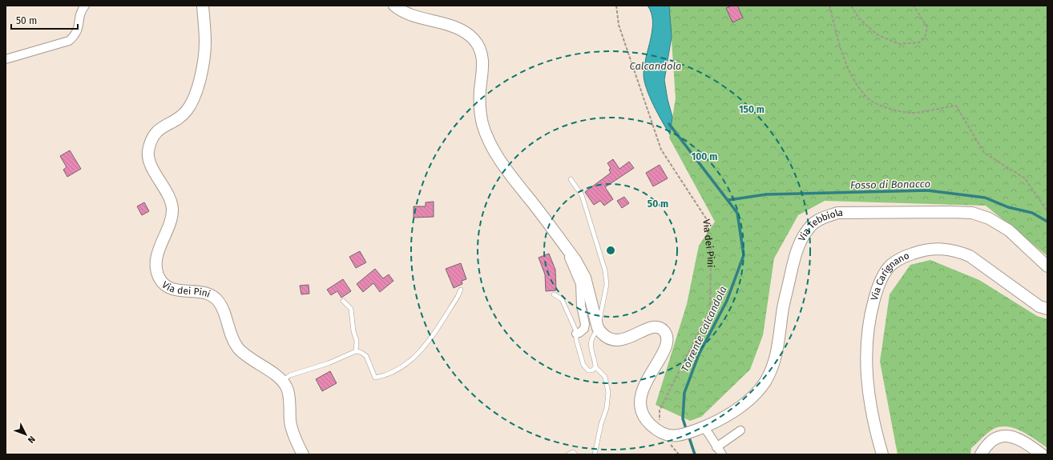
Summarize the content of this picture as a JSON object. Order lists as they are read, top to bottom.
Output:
{
  "streets": {
    "main road": ["Via Tebbiola", "Via dei Pini", "Via Carignano"]
  },
  "crossings": [
    ["Via Tebbiola", "Via dei Pini"]
  ],
  "water": ["Calcandola", "Fosso di Bonacco", "Torrente Calcandola"],
  "scale_bar": "50 m",
  "north": "bottom right",
  "rings": ["150 m", "100 m", "50 m"]
}
